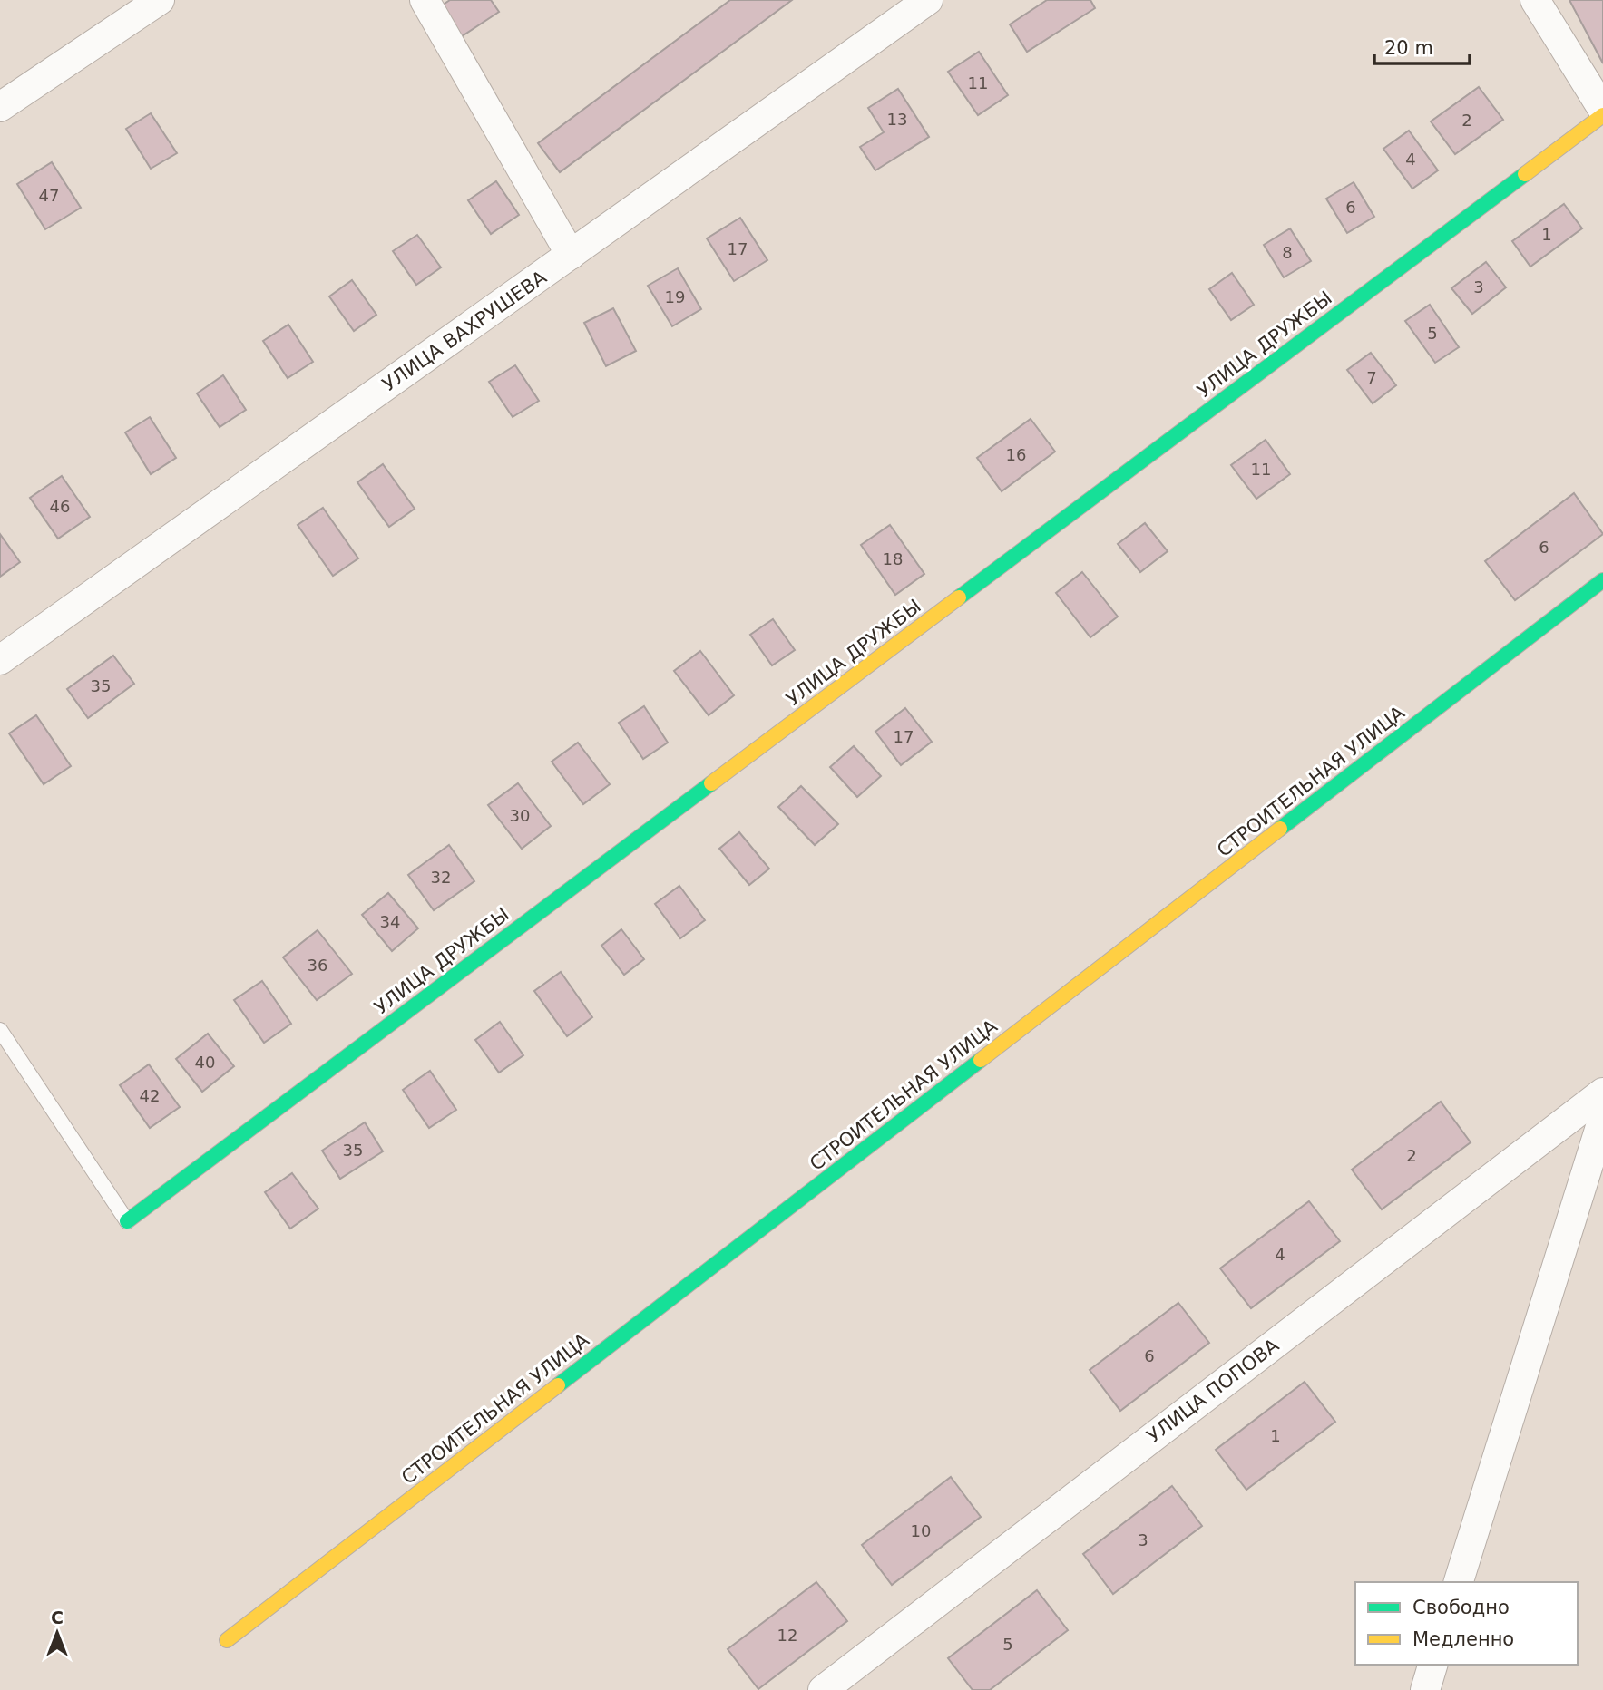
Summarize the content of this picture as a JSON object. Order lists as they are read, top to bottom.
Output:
{
  "streets": {
    "street": [
      "УЛИЦА ВАХРУШЕВА",
      "УЛИЦА ДРУЖБЫ",
      "СТРОИТЕЛЬНАЯ УЛИЦА",
      "УЛИЦА ПОПОВА"
    ]
  },
  "house_numbers": [
    "11",
    "13",
    "2",
    "4",
    "47",
    "6",
    "1",
    "17",
    "8",
    "3",
    "19",
    "5",
    "7",
    "16",
    "11",
    "46",
    "6",
    "18",
    "35",
    "17",
    "30",
    "32",
    "34",
    "36",
    "40",
    "42",
    "35",
    "2",
    "4",
    "6",
    "1",
    "10",
    "3",
    "12",
    "5"
  ],
  "legend": ["Свободно", "Медленно"],
  "scale_bar": "20 m",
  "north": "top"
}
